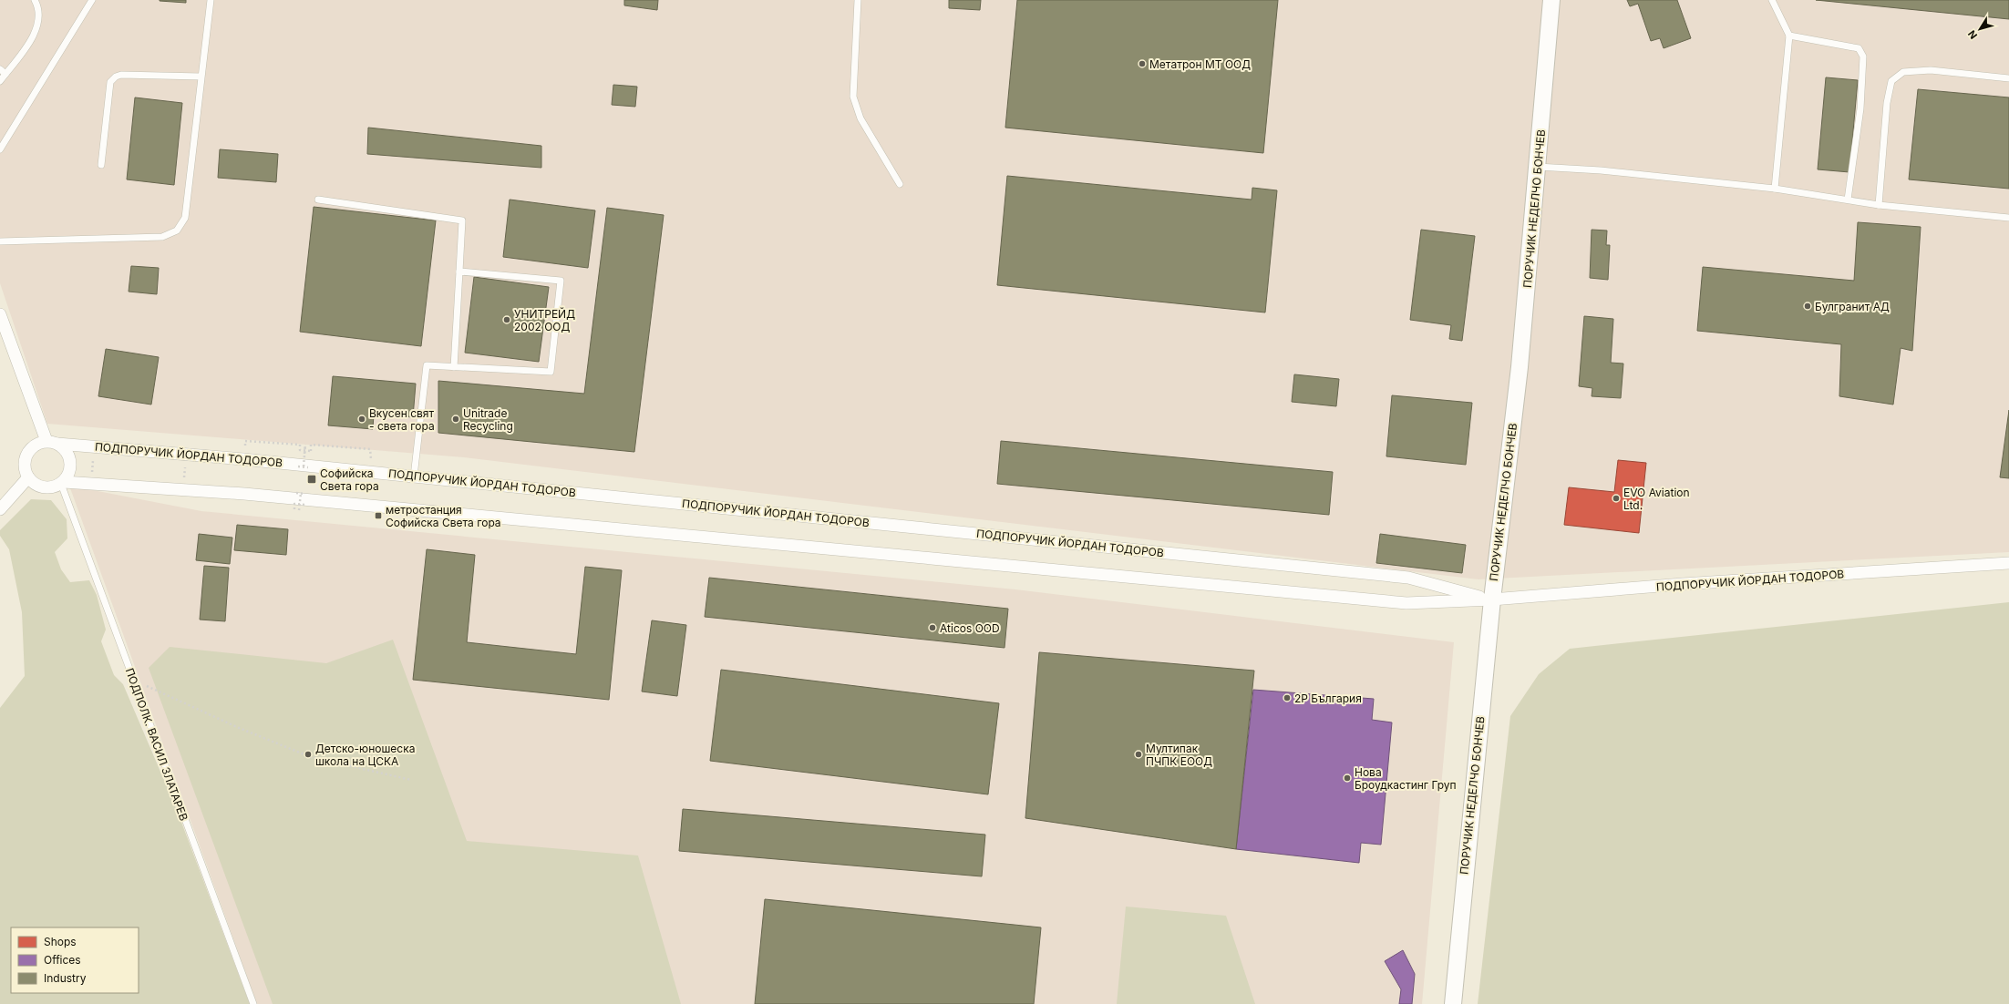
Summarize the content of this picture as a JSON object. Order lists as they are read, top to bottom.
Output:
{
  "streets": {
    "street": ["ПОРУЧИК НЕДЕЛЧО БОНЧЕВ", "ПОДПОРУЧИК ЙОРДАН ТОДОРОВ"],
    "lane": ["ПОДПОЛК. ВАСИЛ ЗЛАТАРЕВ"]
  },
  "crossings": [
    ["ПОРУЧИК НЕДЕЛЧО БОНЧЕВ", "ПОДПОРУЧИК ЙОРДАН ТОДОРОВ"],
    ["ПОДПОРУЧИК ЙОРДАН ТОДОРОВ", "ПОДПОЛК. ВАСИЛ ЗЛАТАРЕВ"]
  ],
  "places": {
    "other": [
      "Метатрон МТ ООД",
      "Булгранит АД",
      "УНИТРЕЙД 2002 ООД",
      "Вкусен свят - света гора",
      "Unitrade Recycling",
      "EVO Aviation Ltd.",
      "Aticos OOD",
      "2Р България",
      "Детско-юношеска школа на ЦСКА",
      "Мултипак ПЧПК ЕООД",
      "Нова Броудкастинг Груп"
    ],
    "transit": ["Софийска Света гора", "метростанция Софийска Света гора"]
  },
  "legend": ["Shops", "Offices", "Industry"],
  "north": "bottom left"
}
